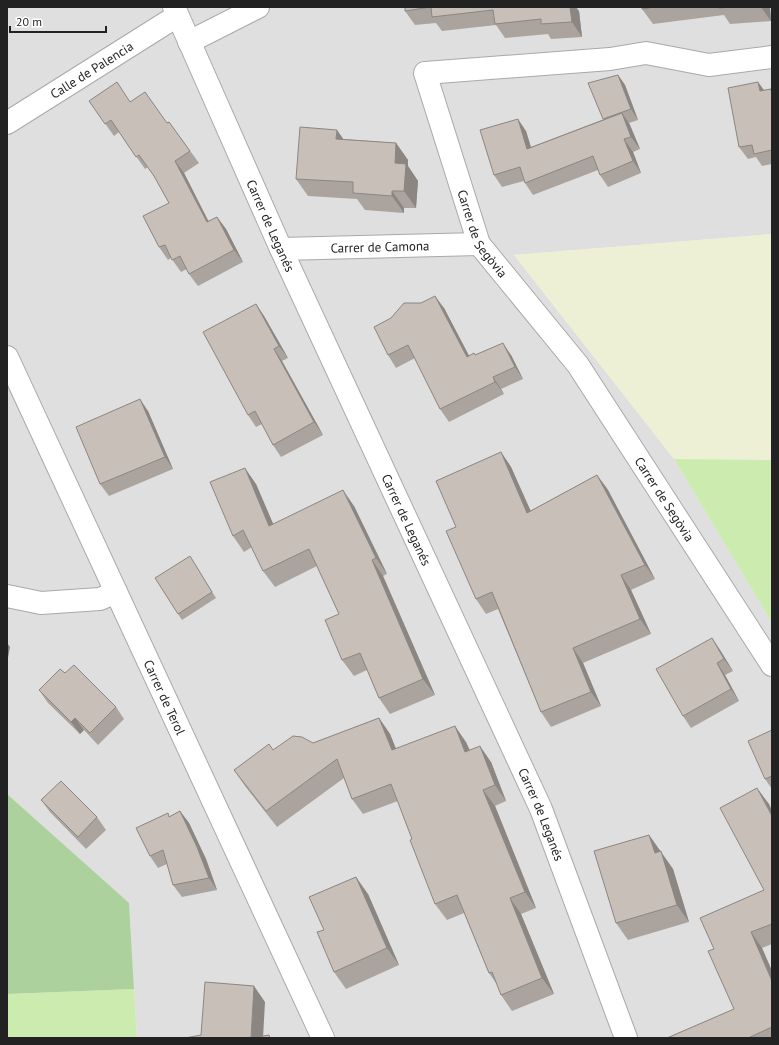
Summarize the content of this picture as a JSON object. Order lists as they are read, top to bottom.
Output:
{
  "streets": {
    "street": [
      "Calle de Palencia",
      "Carrer de Leganés",
      "Carrer de Segòvia",
      "Carrer de Camona",
      "Carrer de Terol"
    ]
  },
  "crossings": [
    ["Calle de Palencia", "Carrer de Leganés"],
    ["Carrer de Leganés", "Carrer de Camona"],
    ["Carrer de Segòvia", "Carrer de Camona"]
  ],
  "scale_bar": "20 m"
}
